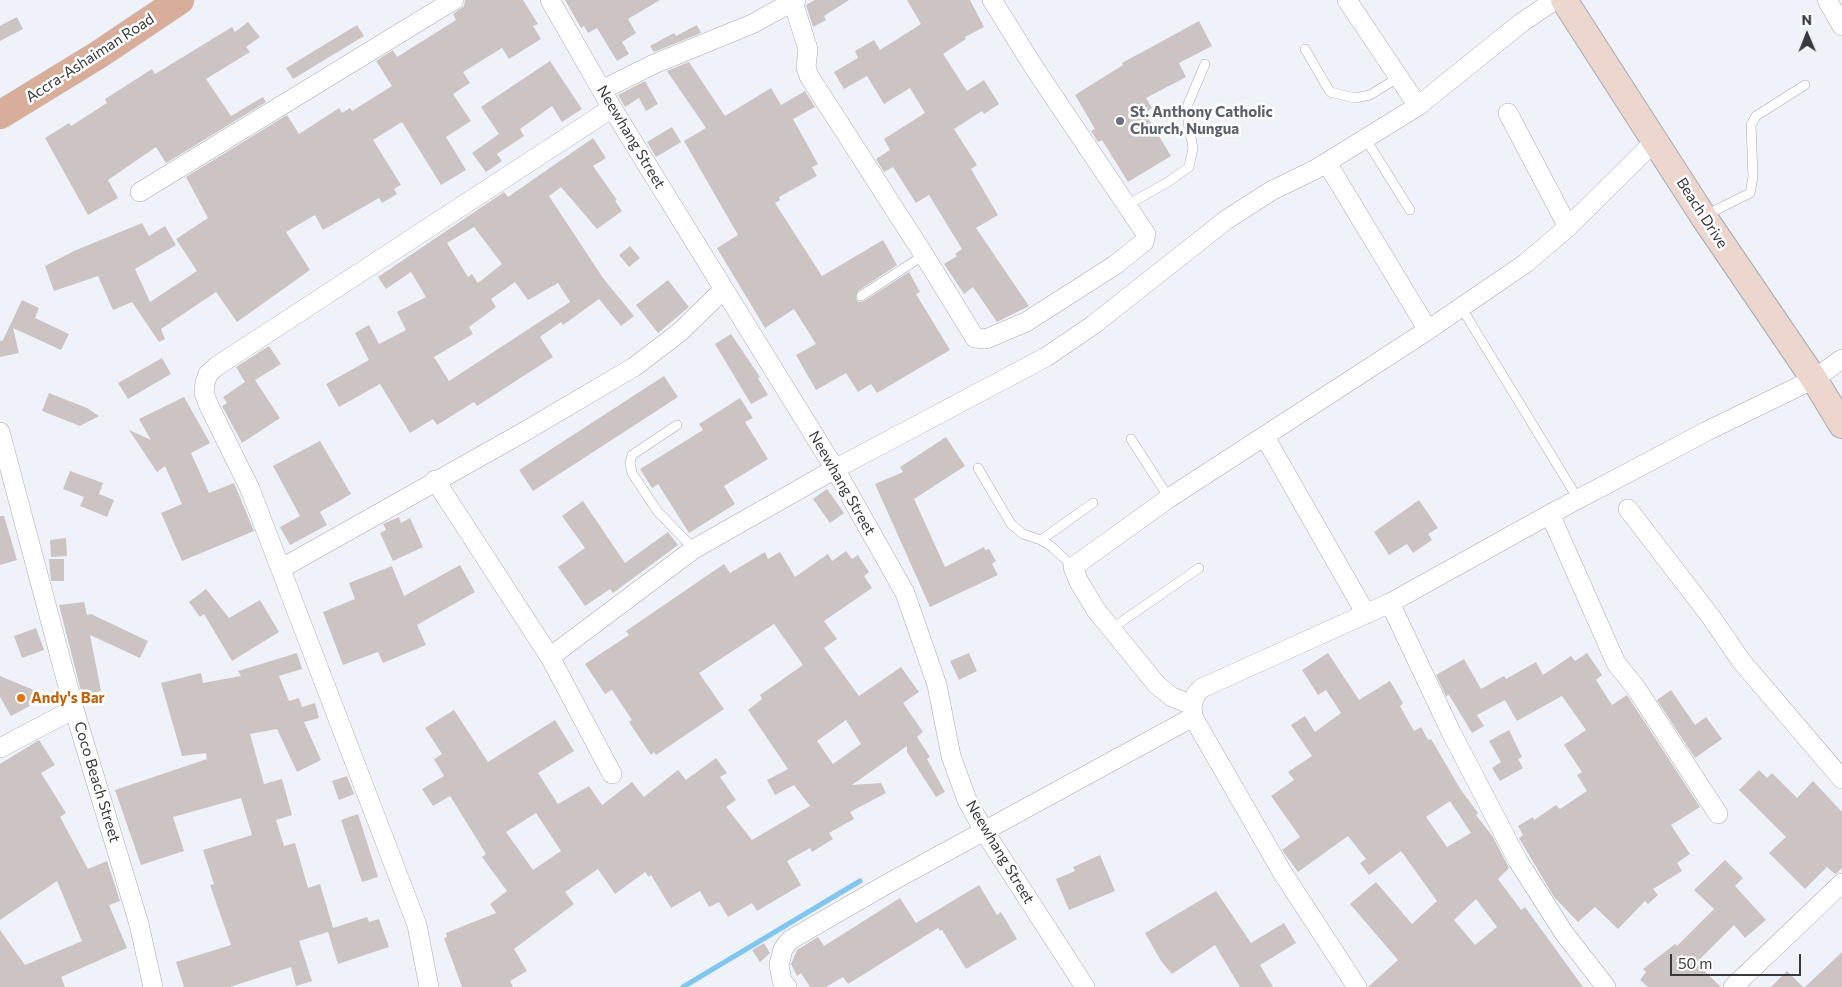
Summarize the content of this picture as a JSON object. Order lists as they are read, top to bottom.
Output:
{
  "streets": {
    "main road": ["Accra-Ashaiman Road"],
    "street": ["Neewhang Street", "Beach Drive", "Coco Beach Street"]
  },
  "places": ["St. Anthony Catholic Church, Nungua", "Andy's Bar"],
  "scale_bar": "50 m",
  "north": "top"
}
